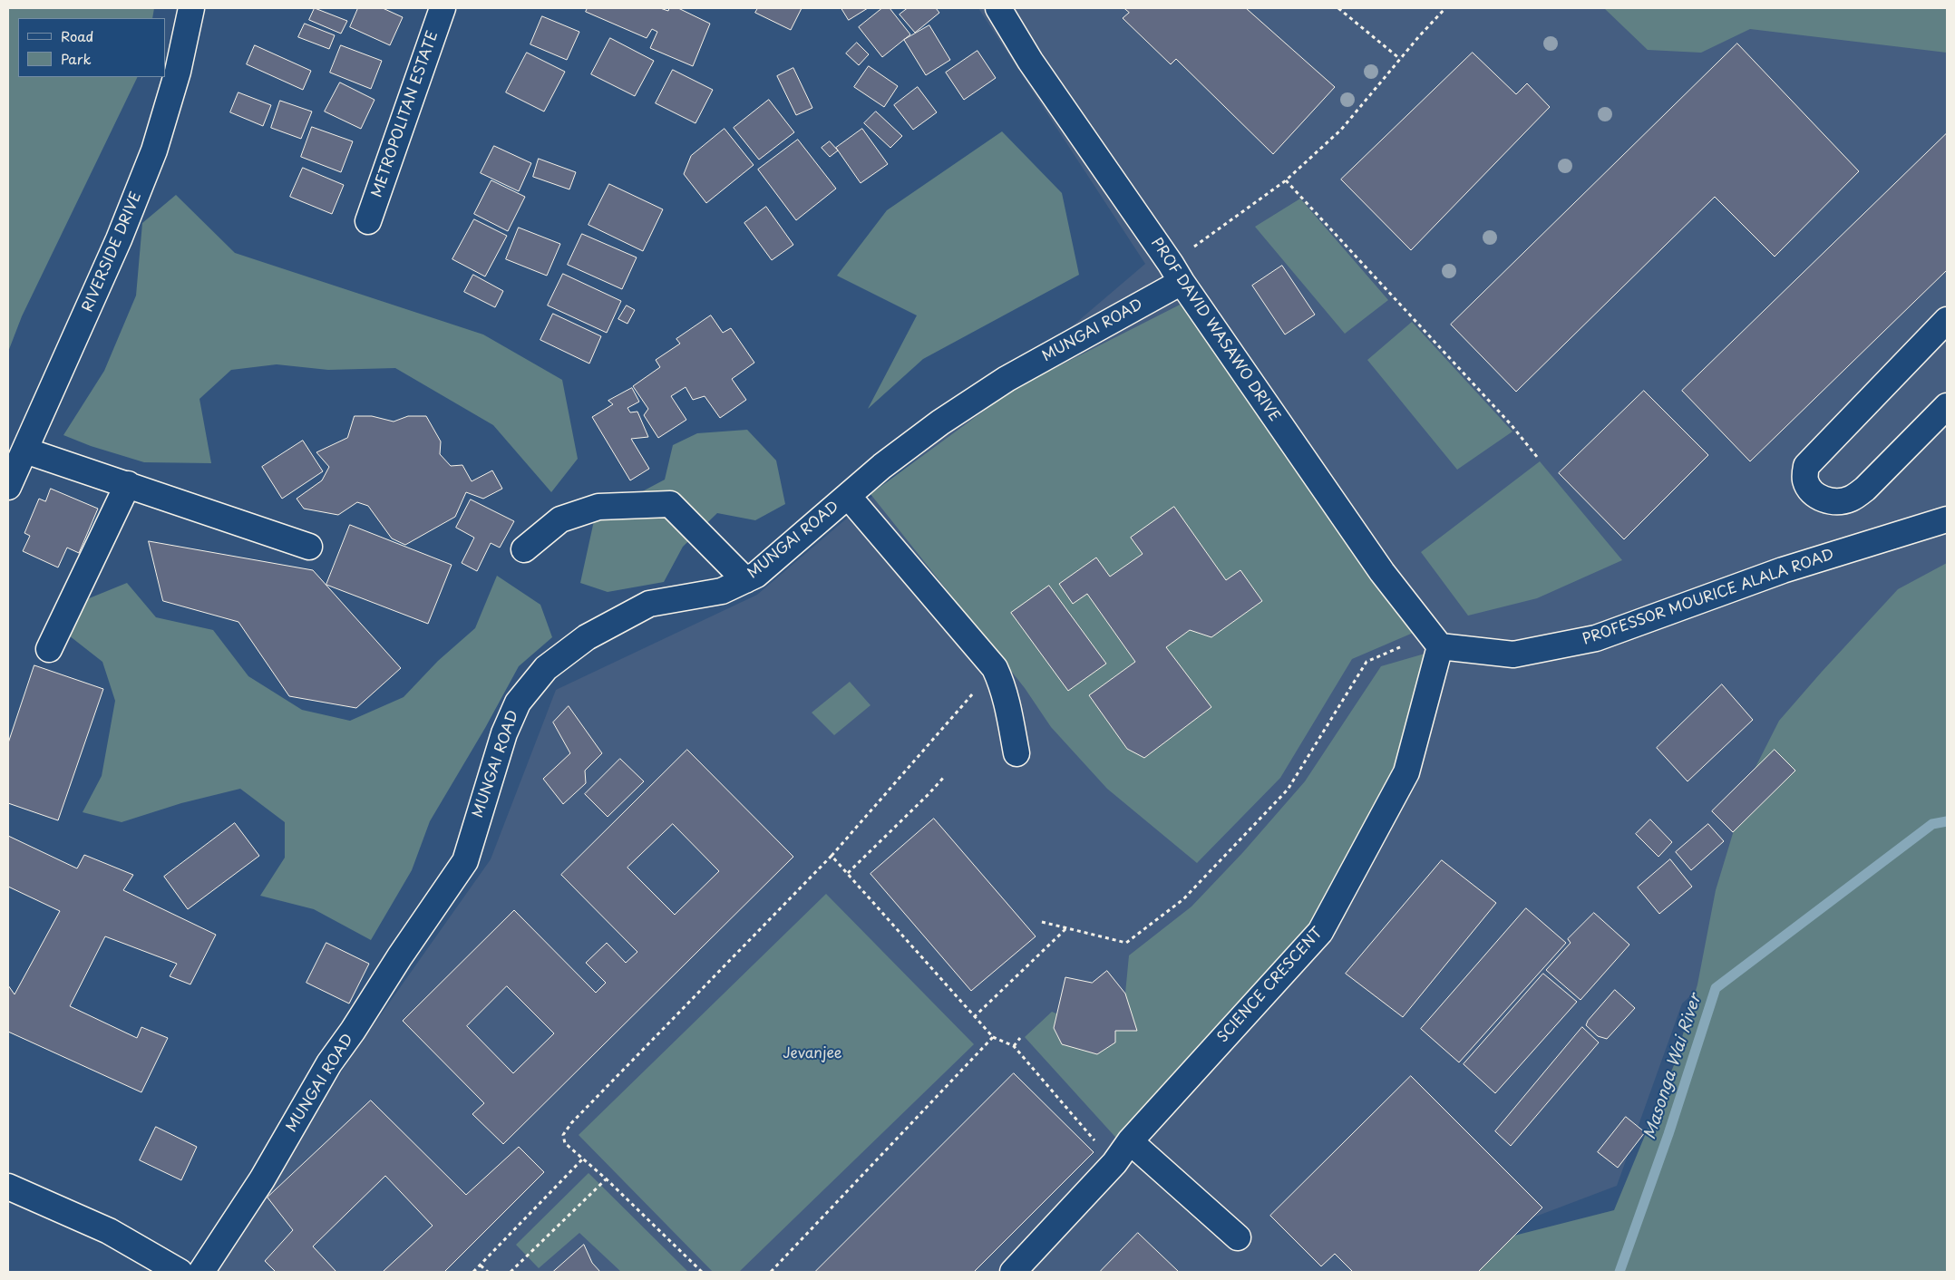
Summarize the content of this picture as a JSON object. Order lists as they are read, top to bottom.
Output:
{
  "streets": {
    "street": [
      "METROPOLITAN ESTATE",
      "RIVERSIDE DRIVE",
      "PROF DAVID WASAWO DRIVE",
      "MUNGAI ROAD",
      "PROFESSOR MOURICE ALALA ROAD",
      "SCIENCE CRESCENT"
    ]
  },
  "crossings": [
    ["PROF DAVID WASAWO DRIVE", "MUNGAI ROAD"],
    ["PROF DAVID WASAWO DRIVE", "PROFESSOR MOURICE ALALA ROAD"],
    ["PROF DAVID WASAWO DRIVE", "SCIENCE CRESCENT"],
    ["PROFESSOR MOURICE ALALA ROAD", "SCIENCE CRESCENT"]
  ],
  "water": ["Masonga Wai River"],
  "parks": ["Jevanjee"],
  "legend": ["Road", "Park"]
}
